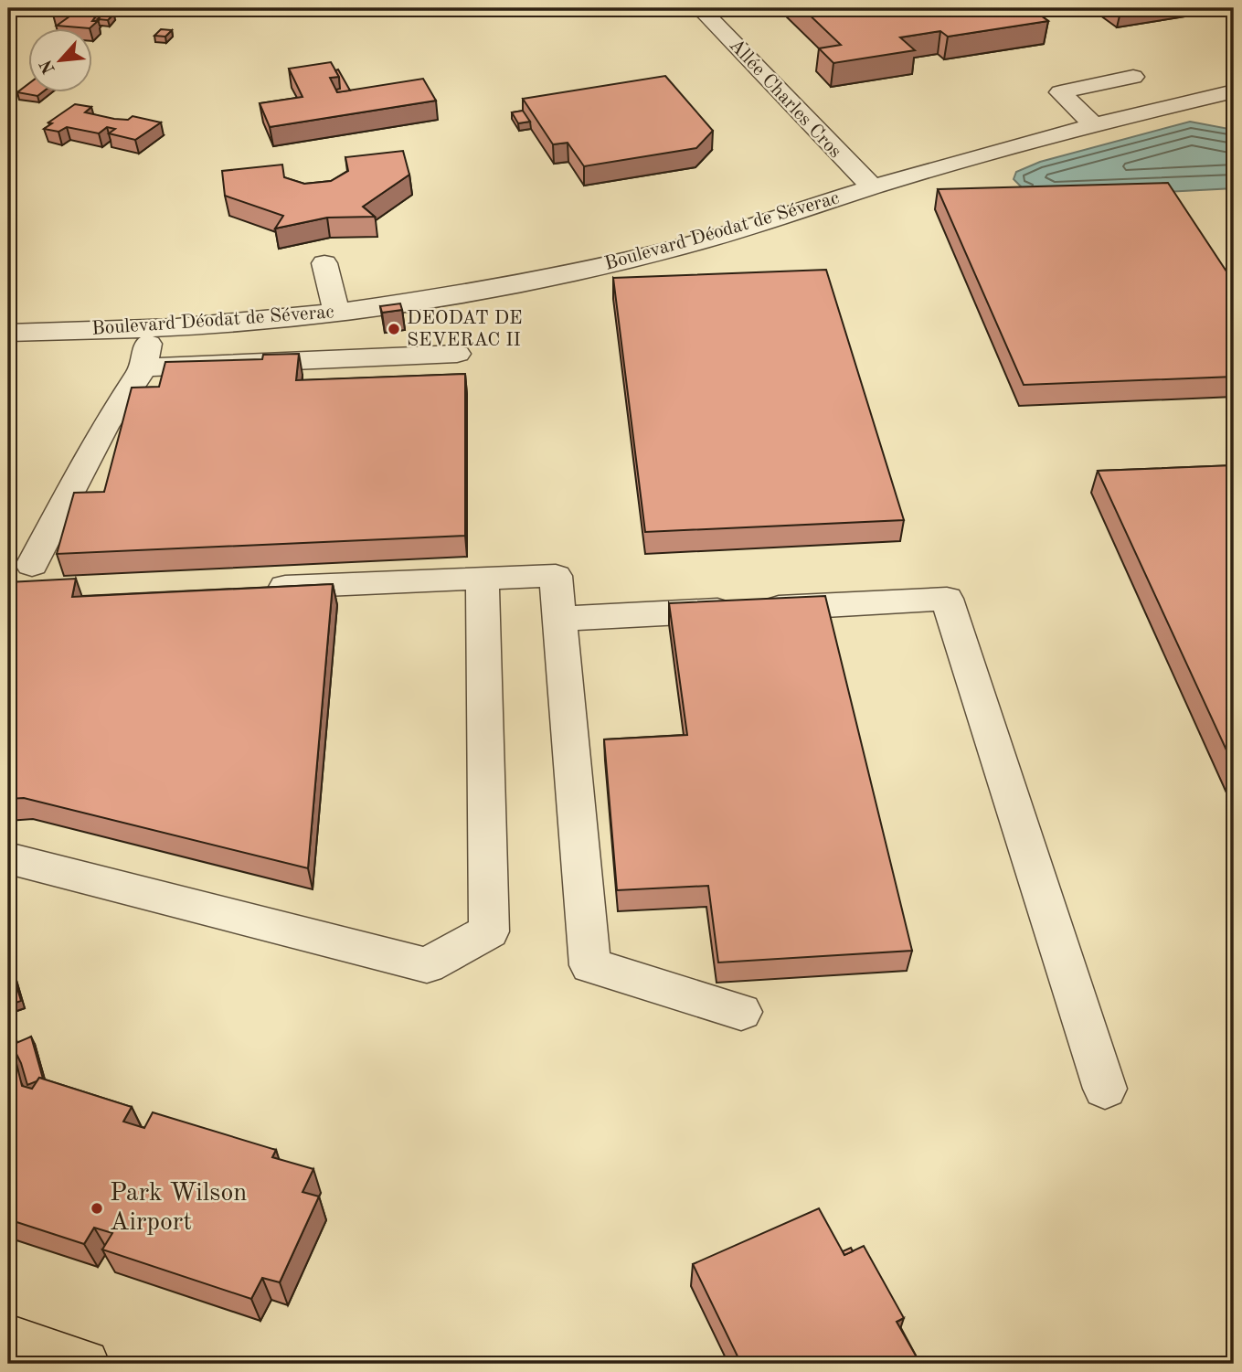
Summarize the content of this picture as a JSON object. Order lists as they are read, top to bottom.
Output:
{
  "streets": {
    "street": ["Allée Charles Cros", "Boulevard Déodat de Séverac"]
  },
  "crossings": [
    ["Allée Charles Cros", "Boulevard Déodat de Séverac"]
  ],
  "places": ["DEODAT DE SEVERAC II", "Park Wilson Airport"],
  "north": "bottom left"
}
